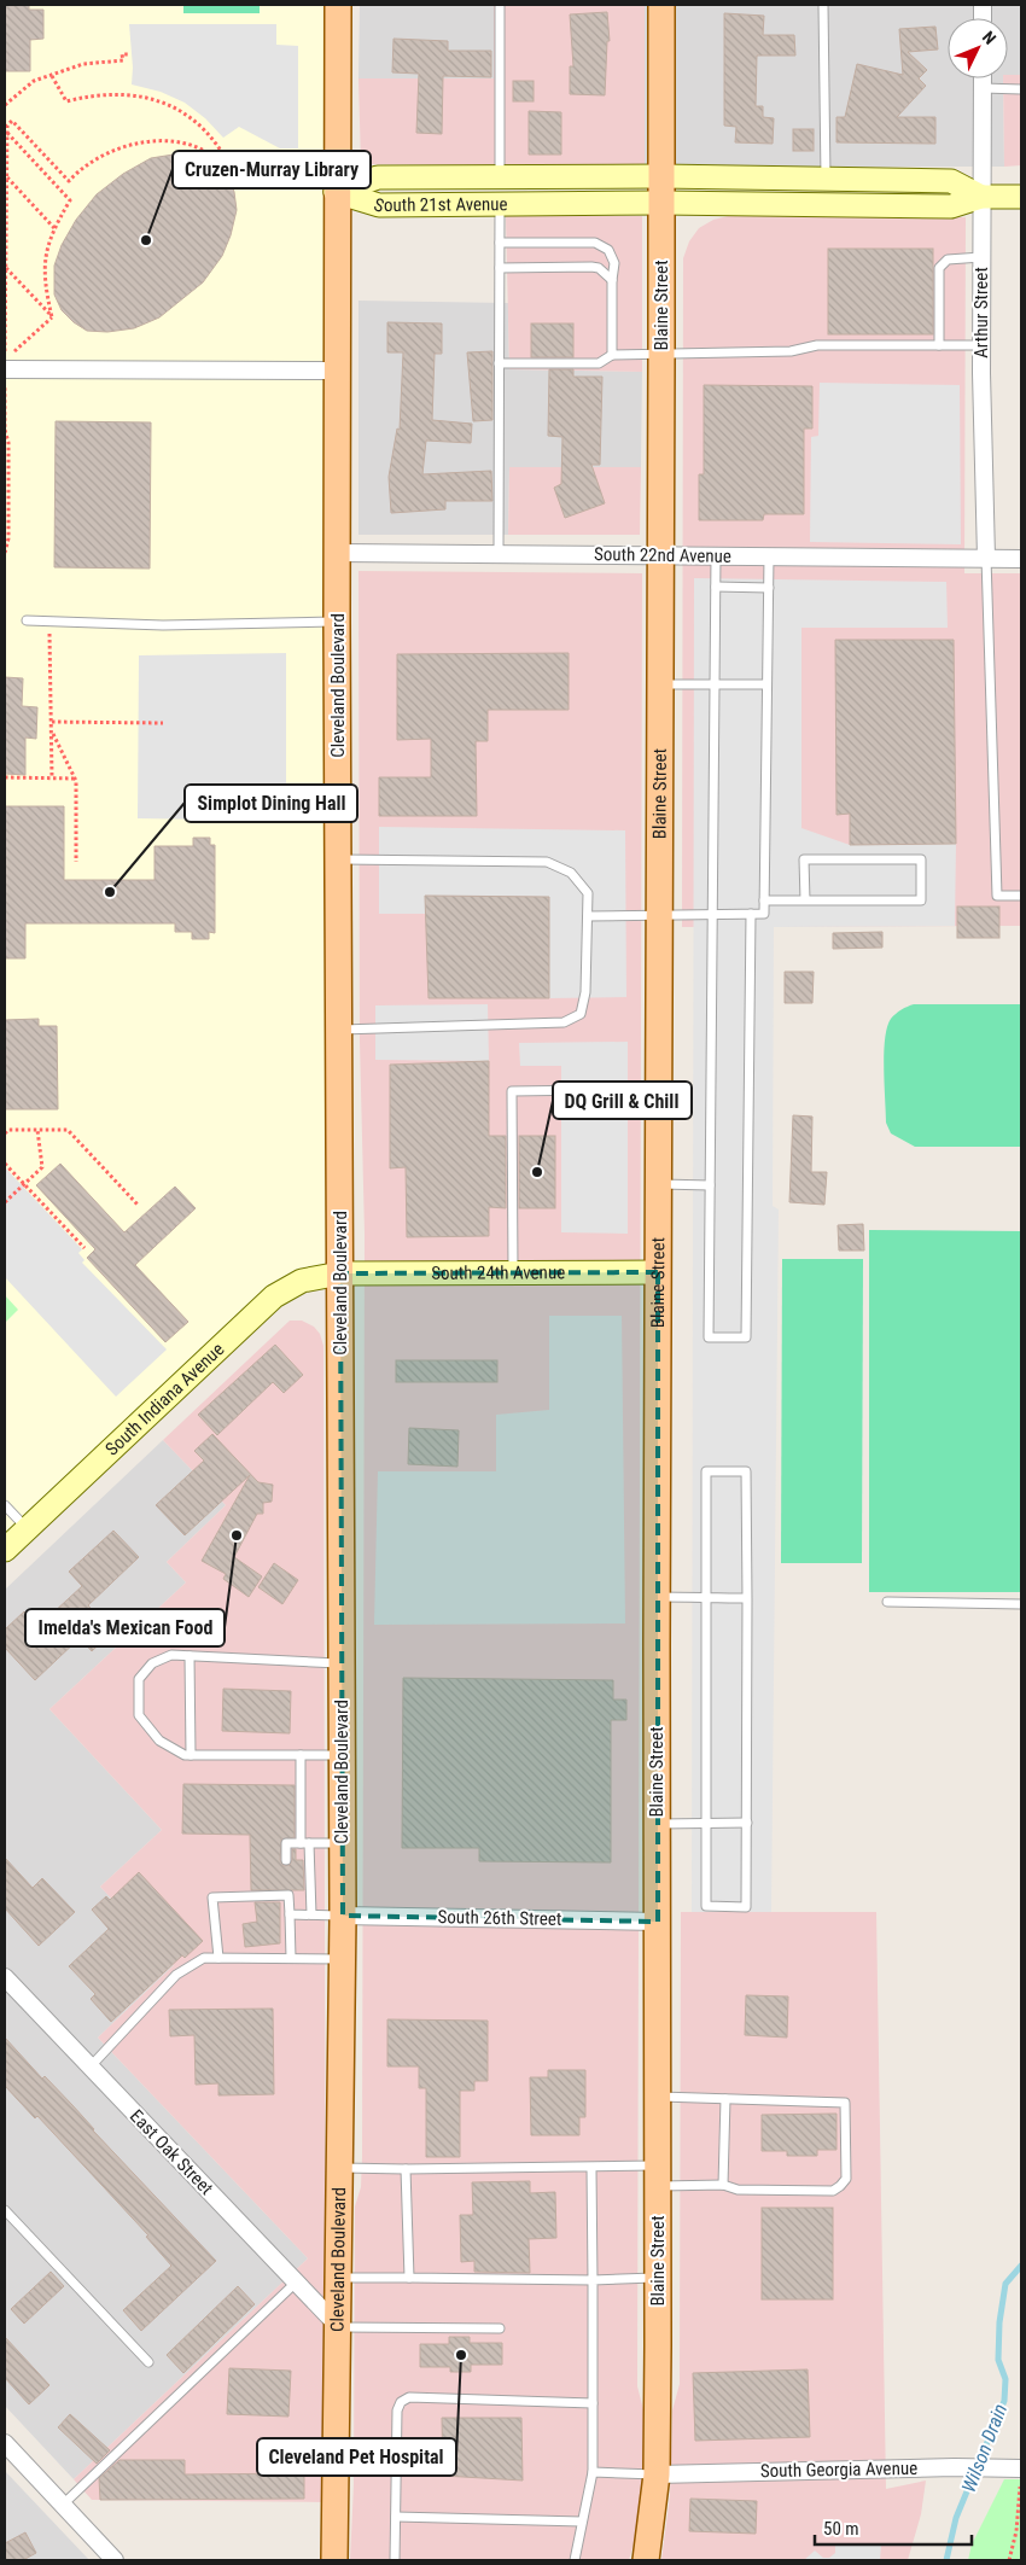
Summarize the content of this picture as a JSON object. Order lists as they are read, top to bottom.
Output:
{
  "streets": {
    "main road": [
      "South 21st Avenue",
      "Blaine Street",
      "Cleveland Boulevard",
      "South 24th Avenue",
      "South Indiana Avenue"
    ],
    "street": [
      "Arthur Street",
      "South 22nd Avenue",
      "South 26th Street",
      "East Oak Street",
      "South Georgia Avenue"
    ]
  },
  "crossings": [
    ["South 21st Avenue", "Blaine Street"],
    ["South 21st Avenue", "Arthur Street"],
    ["South 21st Avenue", "Cleveland Boulevard"],
    ["Blaine Street", "South 22nd Avenue"],
    ["Blaine Street", "South 24th Avenue"],
    ["Blaine Street", "South 26th Street"],
    ["Blaine Street", "South Georgia Avenue"],
    ["Arthur Street", "South 22nd Avenue"],
    ["South 22nd Avenue", "Cleveland Boulevard"],
    ["Cleveland Boulevard", "South 24th Avenue"],
    ["Cleveland Boulevard", "South Indiana Avenue"],
    ["Cleveland Boulevard", "South 26th Street"],
    ["Cleveland Boulevard", "East Oak Street"],
    ["South 24th Avenue", "South Indiana Avenue"]
  ],
  "water": ["Wilson Drain"],
  "places": [
    "Cruzen-Murray Library",
    "Simplot Dining Hall",
    "DQ Grill & Chill",
    "Imelda's Mexican Food",
    "Cleveland Pet Hospital"
  ],
  "scale_bar": "50 m",
  "north": "top right"
}
